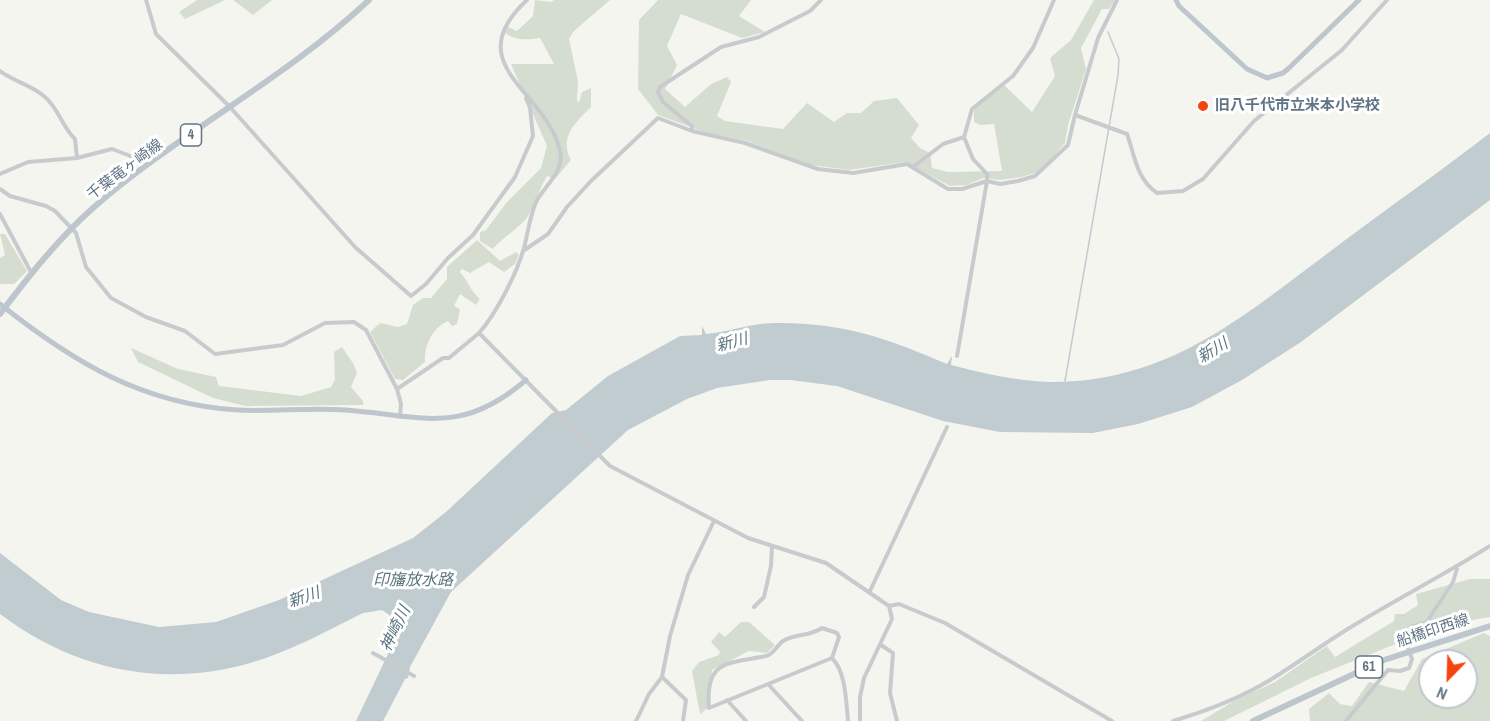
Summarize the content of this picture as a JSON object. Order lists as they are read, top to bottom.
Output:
{
  "streets": {
    "main road": [
      "4",
      "千葉竜ヶ崎線",
      "船橋印西線",
      "61"
    ]
  },
  "water": ["新川", "印旛放水路", "神崎川"],
  "places": ["旧八千代市立米本小学校"],
  "north": "bottom left"
}
